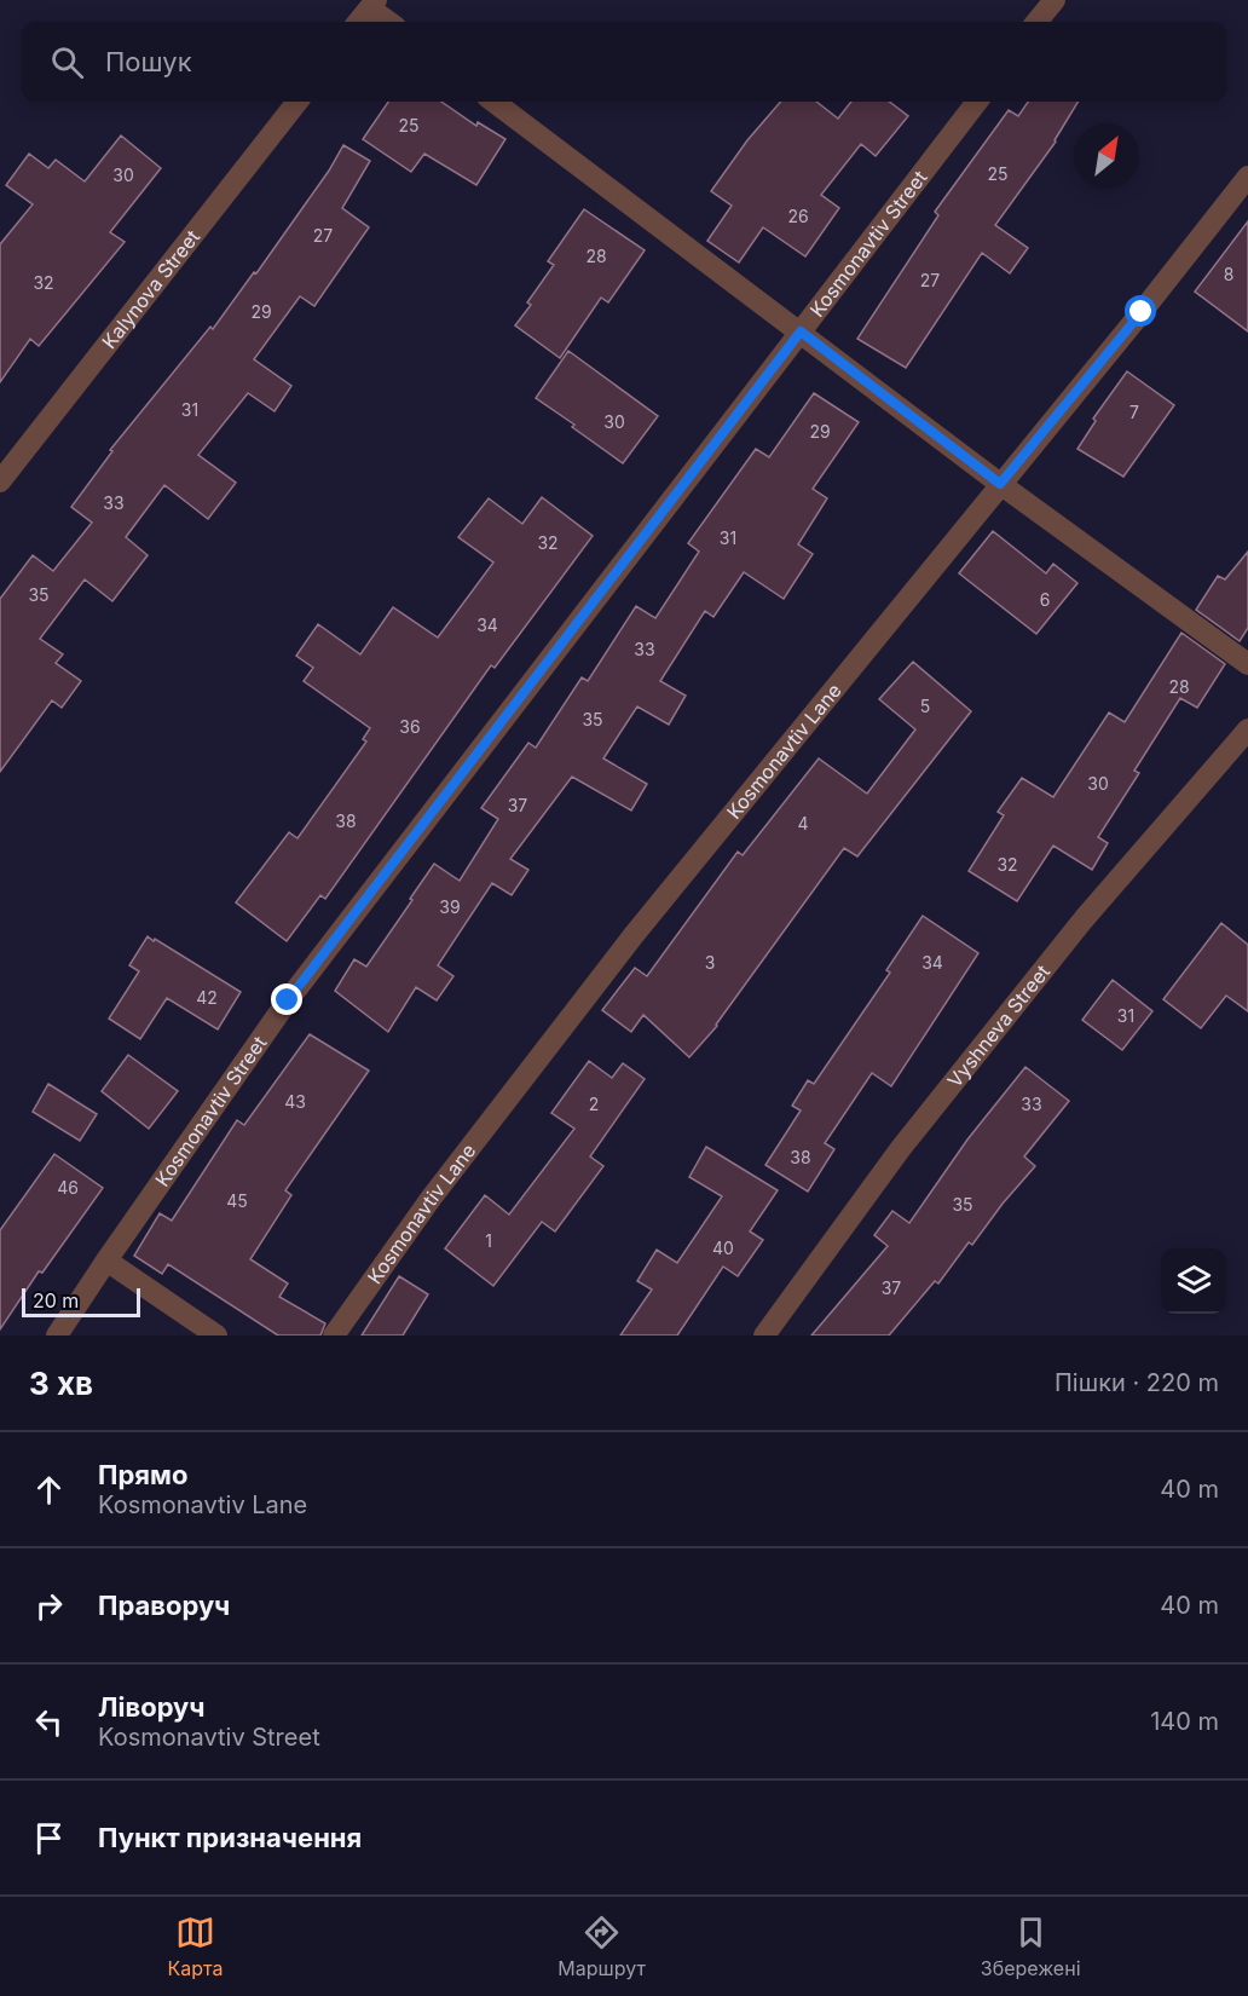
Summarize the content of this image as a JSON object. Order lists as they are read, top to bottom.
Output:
{
  "streets": {
    "street": [
      "Kosmonavtiv Street",
      "Kalynova Street",
      "Kosmonavtiv Lane",
      "Vyshneva Street"
    ]
  },
  "house_numbers": [
    "25",
    "25",
    "30",
    "26",
    "27",
    "28",
    "8",
    "27",
    "32",
    "29",
    "31",
    "7",
    "30",
    "29",
    "33",
    "31",
    "32",
    "35",
    "6",
    "34",
    "33",
    "28",
    "5",
    "35",
    "36",
    "30",
    "37",
    "38",
    "4",
    "32",
    "39",
    "3",
    "34",
    "42",
    "31",
    "43",
    "2",
    "33",
    "38",
    "46",
    "45",
    "35",
    "1",
    "40",
    "37"
  ],
  "scale_bar": "20 m",
  "north": "top right",
  "page": {
    "search": "Пошук",
    "scale": "20 m",
    "heading": ["3 хв", "Пішки · 220 m"],
    "list": [
      ["Прямо", "Kosmonavtiv Lane", "40 m"],
      ["Праворуч", "40 m"],
      ["Ліворуч", "Kosmonavtiv Street", "140 m"],
      "Пункт призначення"
    ],
    "nav": ["Карта", "Маршрут", "Збережені"]
  }
}
